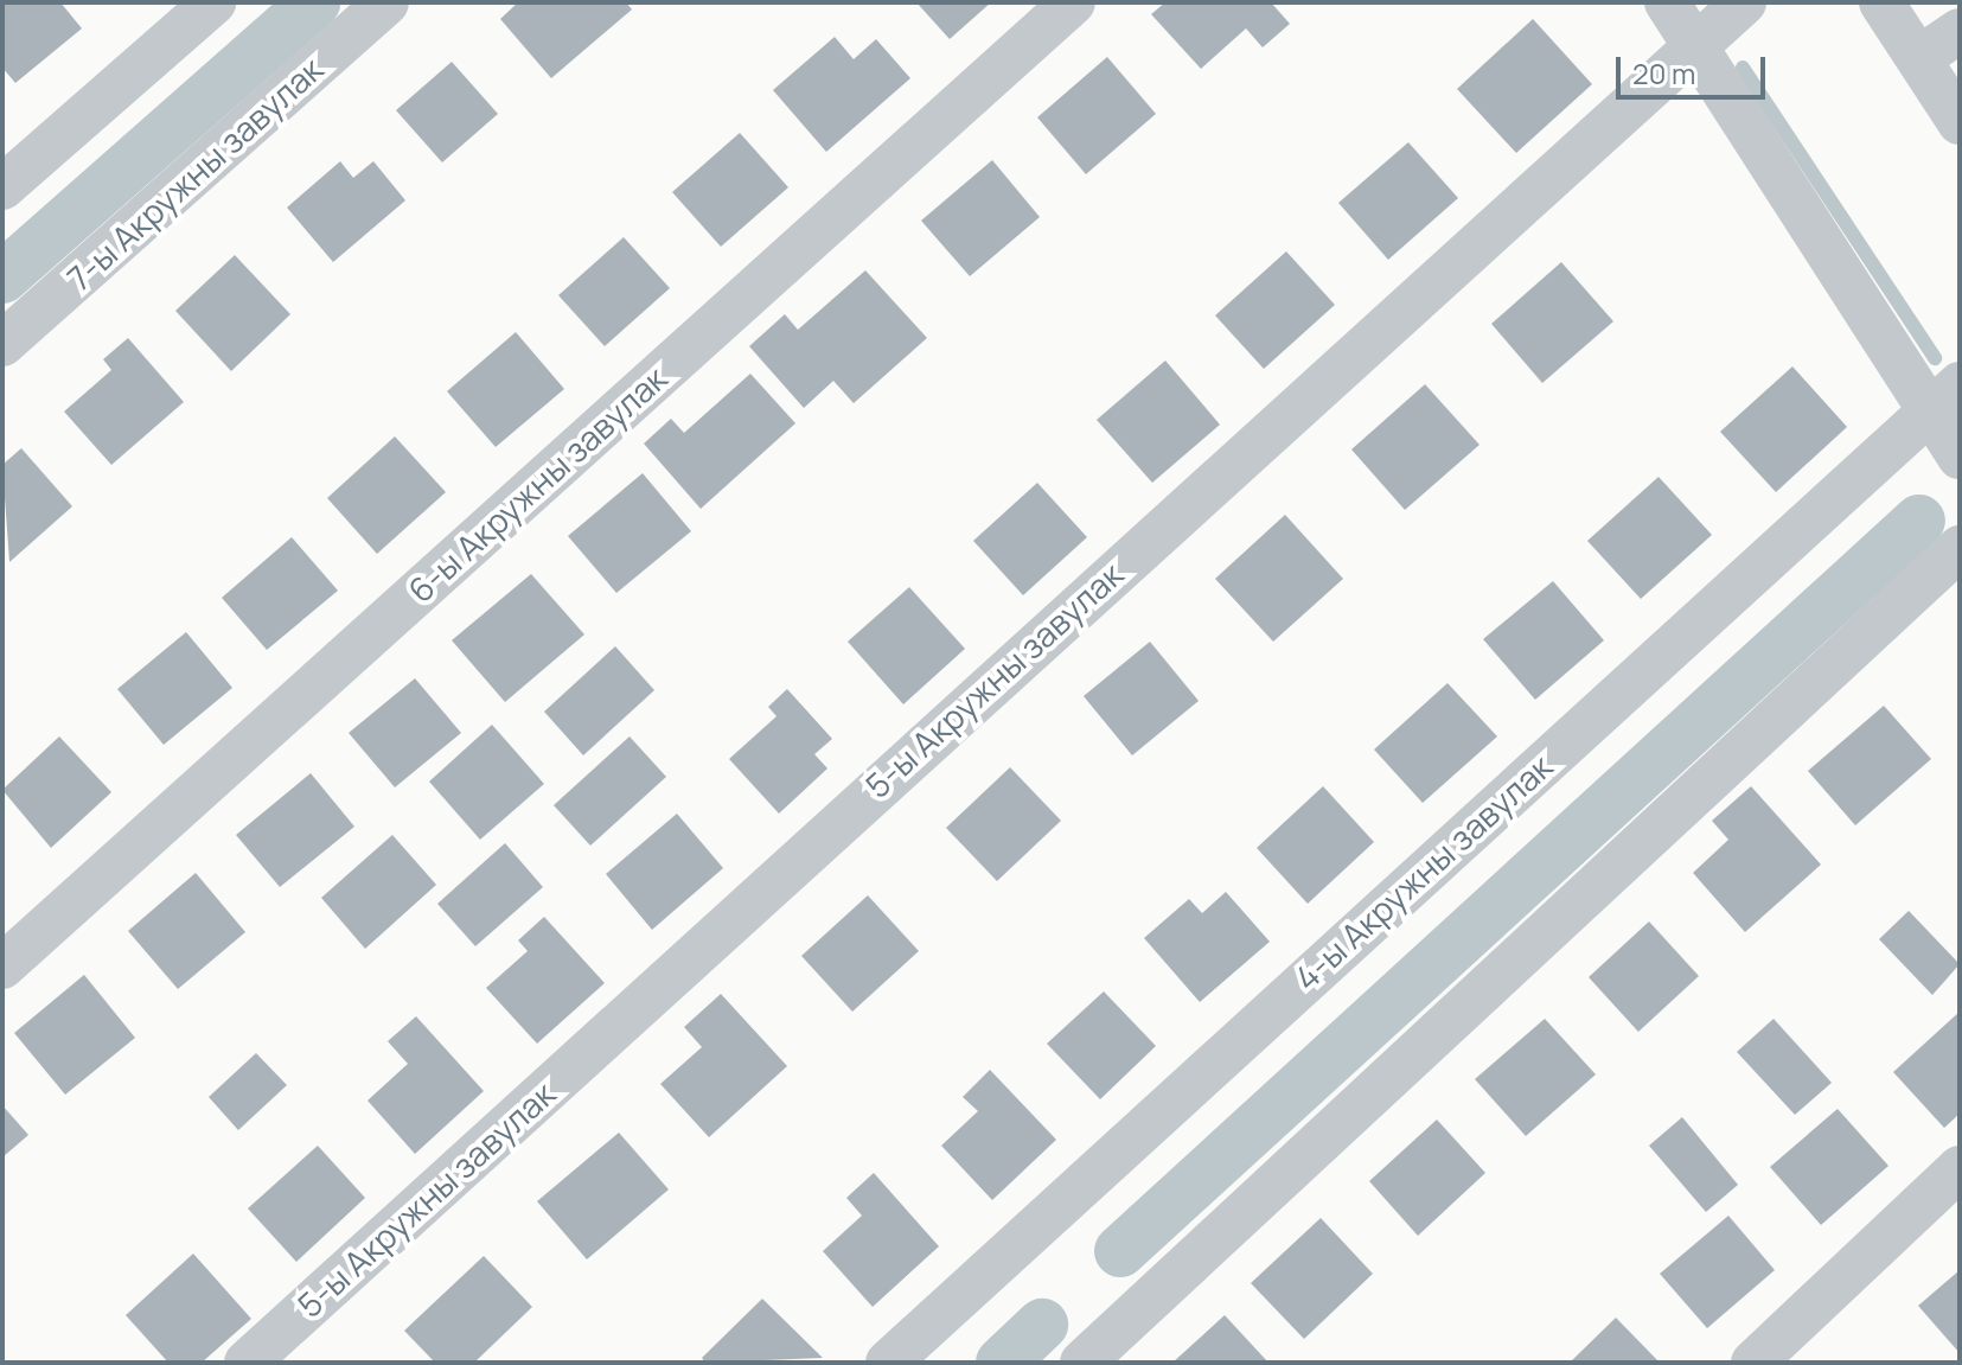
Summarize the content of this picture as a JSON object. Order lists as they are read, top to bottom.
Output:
{
  "streets": {
    "street": [
      "7-ы Акружны завулак",
      "6-ы Акружны завулак",
      "5-ы Акружны завулак",
      "4-ы Акружны завулак"
    ]
  },
  "scale_bar": "20 m"
}
